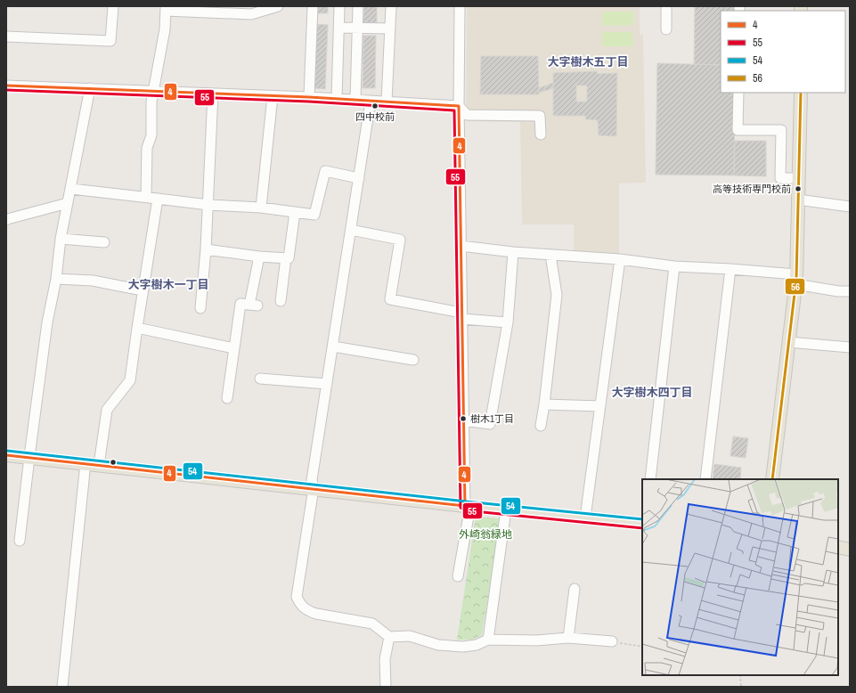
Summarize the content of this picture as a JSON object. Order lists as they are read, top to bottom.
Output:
{
  "districts": ["大字樹木五丁目", "大字樹木一丁目", "大字樹木四丁目"],
  "parks": ["外崎翁緑地"],
  "places": ["四中校前", "高等技術専門校前", "樹木1丁目"],
  "lines": [
    "transit line 4",
    "transit line 55",
    "transit line 56",
    "transit line 54"
  ],
  "legend": [
    "4",
    "55",
    "54",
    "56"
  ]
}
